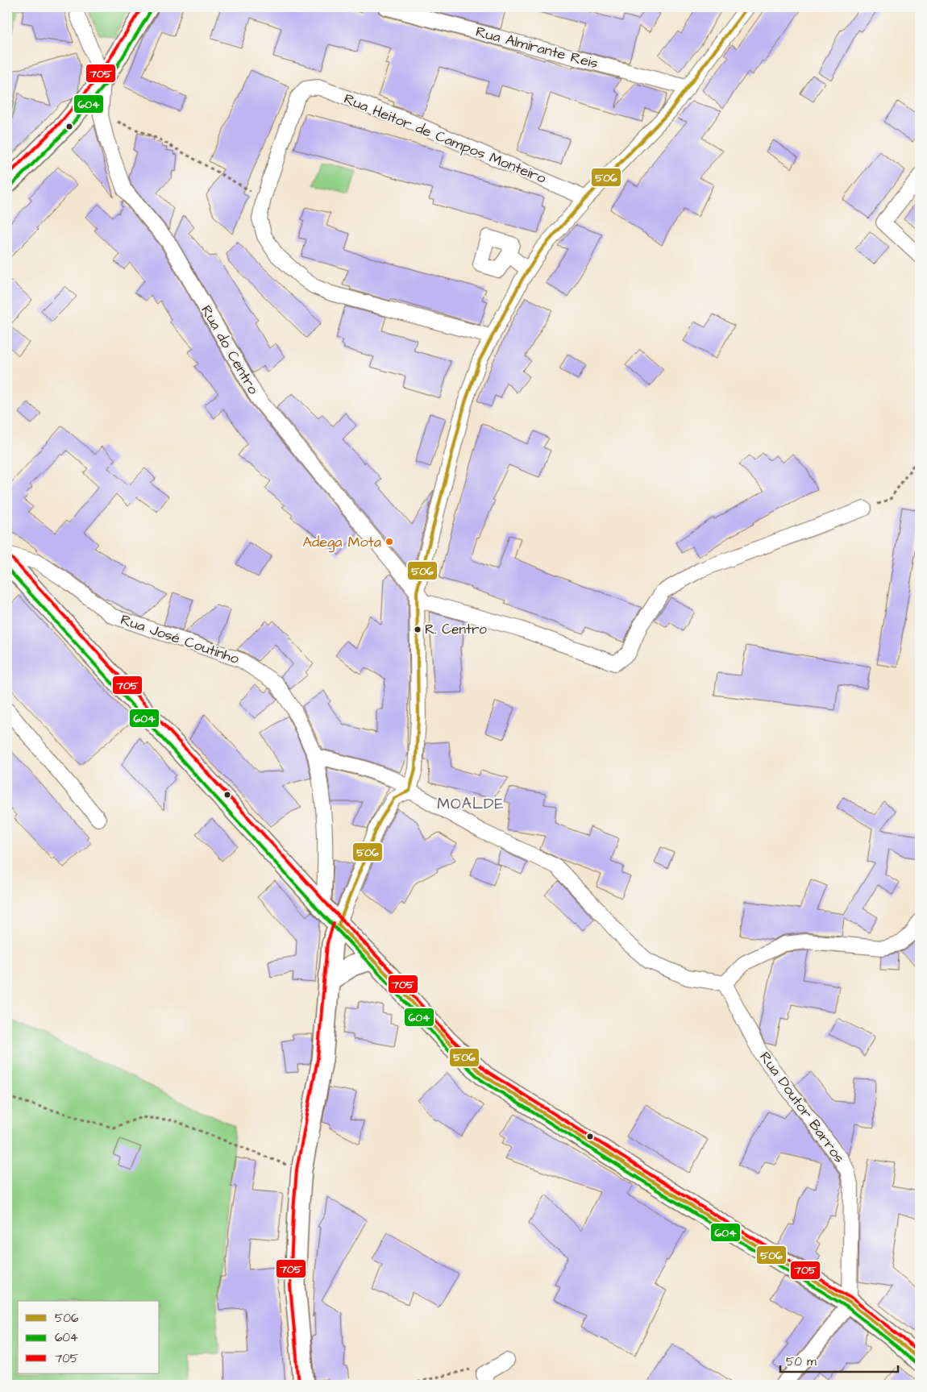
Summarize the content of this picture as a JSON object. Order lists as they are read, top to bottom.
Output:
{
  "streets": {
    "street": [
      "Rua Almirante Reis",
      "Rua Heitor de Campos Monteiro",
      "Rua do Centro",
      "Rua José Coutinho",
      "Rua Doutor Barros"
    ]
  },
  "districts": ["MOALDE"],
  "places": ["Adega Mota", "R. Centro"],
  "lines": ["transit line 506", "transit line 705", "transit line 604"],
  "legend": ["506", "604", "705"],
  "scale_bar": "50 m"
}
